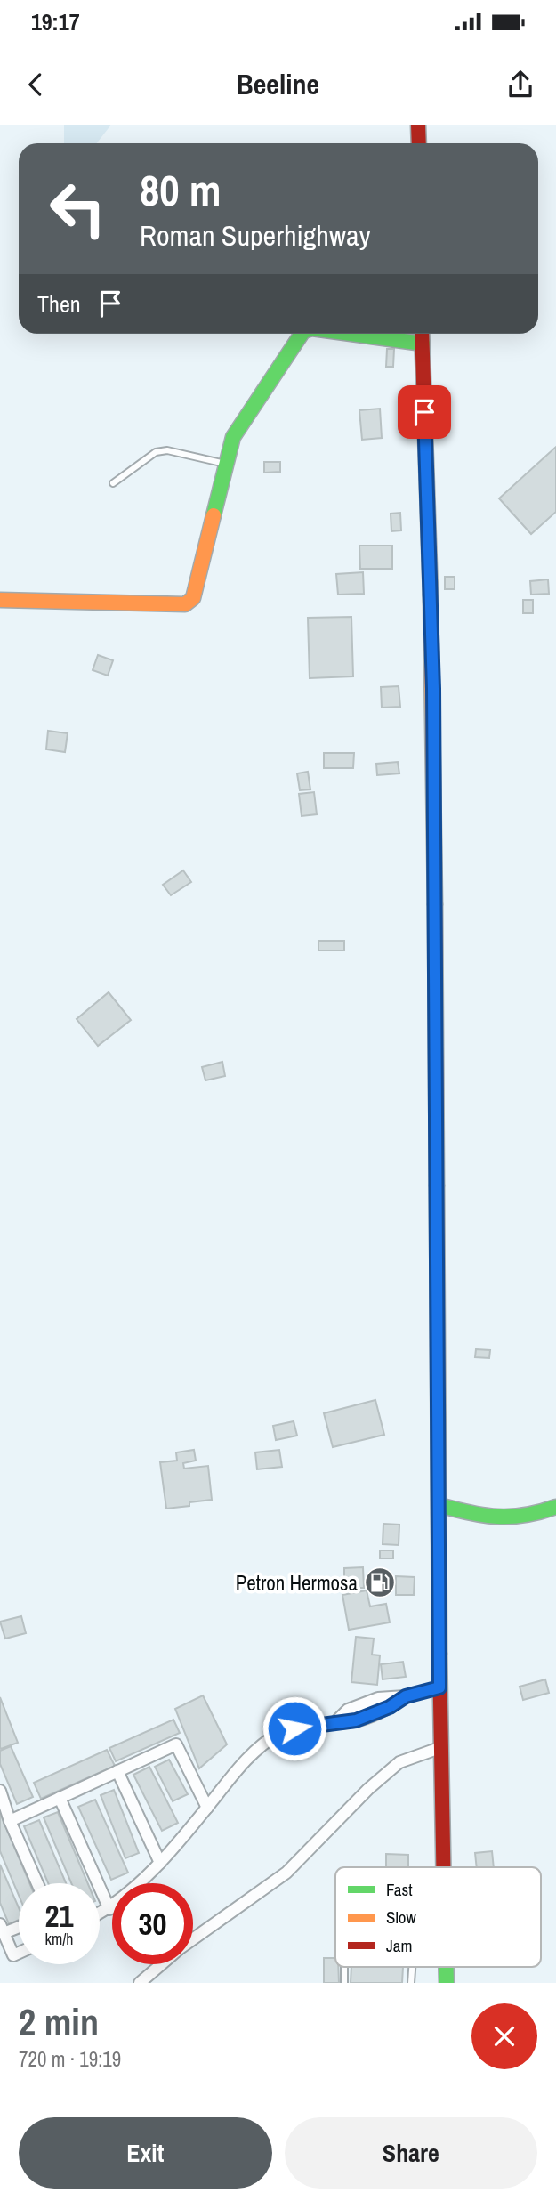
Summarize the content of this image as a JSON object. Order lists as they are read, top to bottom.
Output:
{
  "places": {
    "fuel station": ["Petron Hermosa"]
  },
  "legend": ["Fast", "Slow", "Jam"],
  "page": {
    "status": "19:17",
    "header": "Beeline",
    "turn": ["80 m", "Roman Superhighway"],
    "then": "Then",
    "speed": "21 km/h",
    "limit": "30",
    "heading": ["2 min", "720 m · 19:19"],
    "buttons": ["Exit", "Share"]
  }
}
